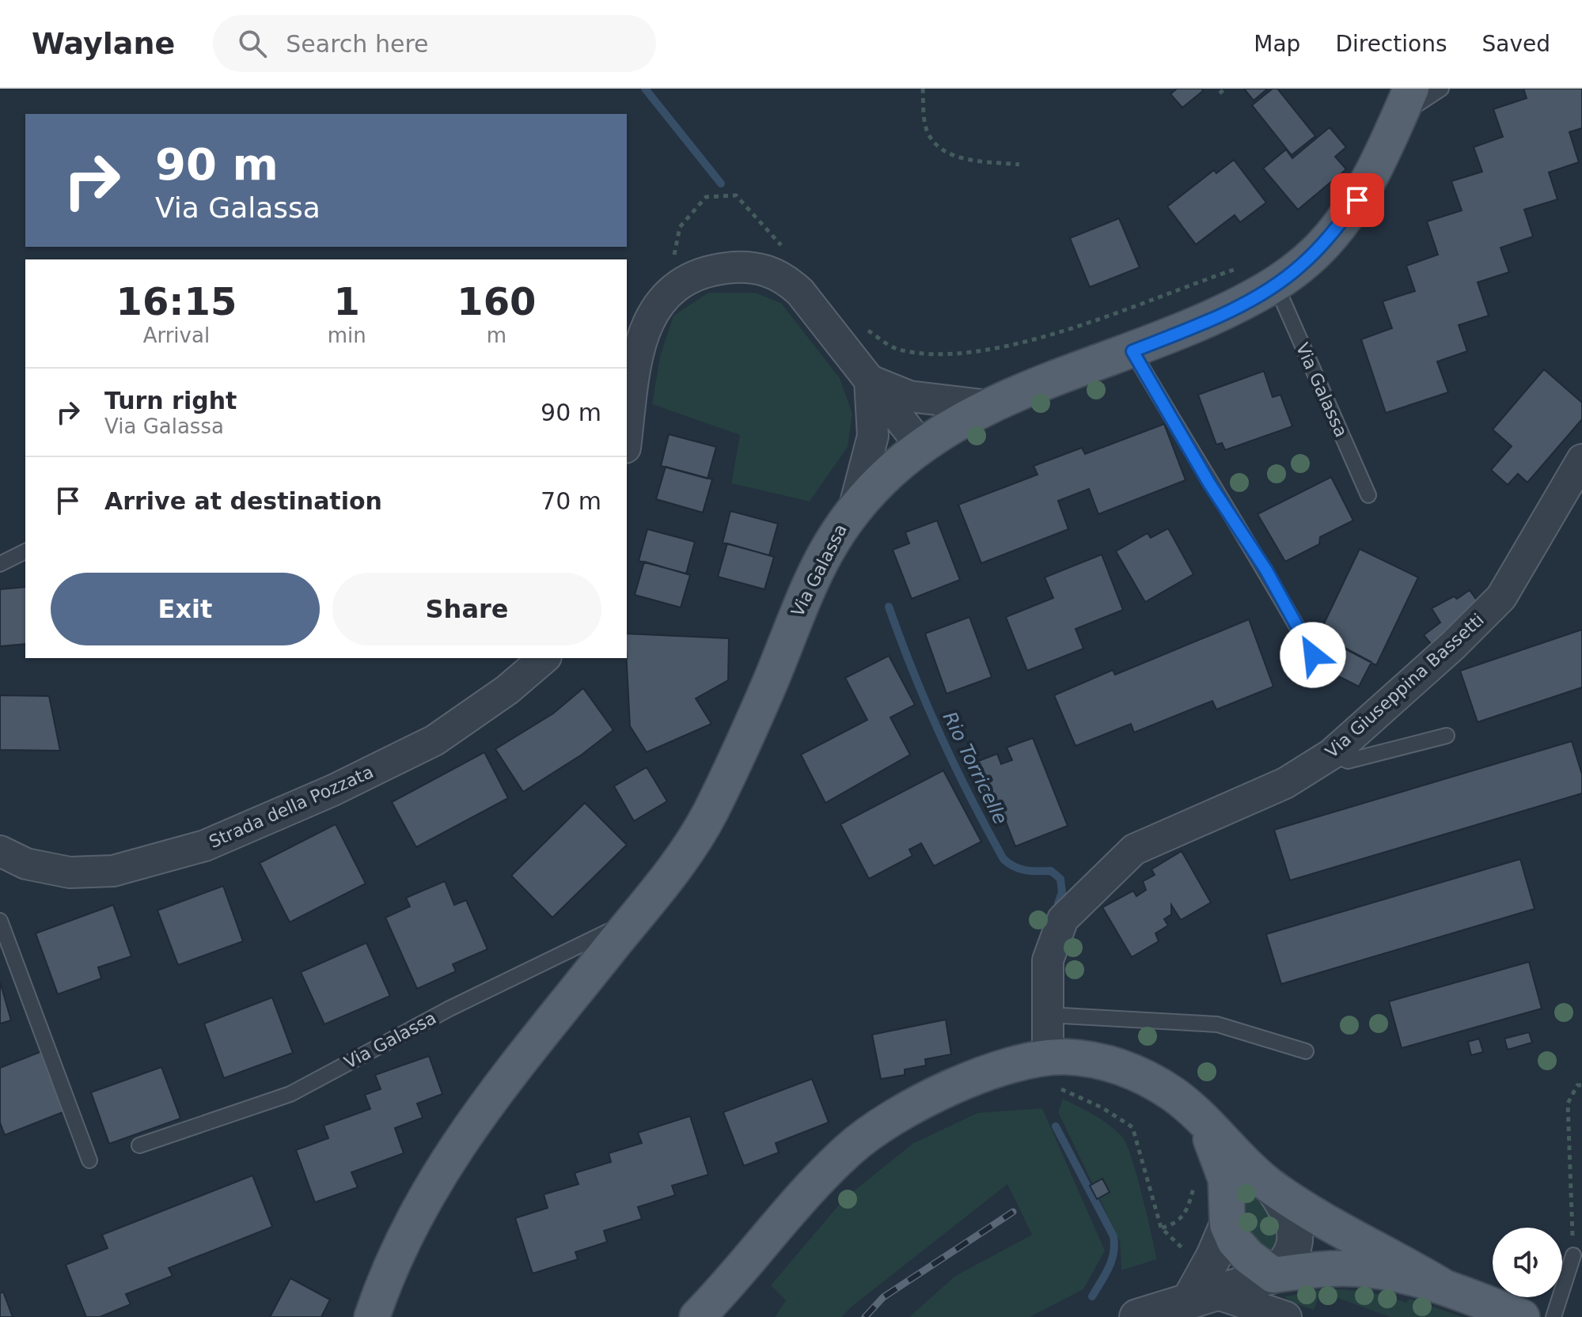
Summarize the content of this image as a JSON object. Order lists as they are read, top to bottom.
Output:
{
  "streets": {
    "main road": ["Via Galassa"],
    "street": ["Via Giuseppina Bassetti", "Strada della Pozzata"]
  },
  "water": ["Rio Torricelle"],
  "page": {
    "header": "Waylane",
    "search": "Search here",
    "nav": ["Map", "Directions", "Saved"],
    "turn": ["90 m", "Via Galassa"],
    "eta": [
      "16:15",
      "Arrival",
      "1",
      "min",
      "160",
      "m"
    ],
    "list": [
      {
        "name": "Turn right",
        "note": "Via Galassa",
        "value": "90 m"
      },
      {
        "name": "Arrive at destination",
        "value": "70 m"
      }
    ],
    "buttons": ["Exit", "Share"]
  }
}
